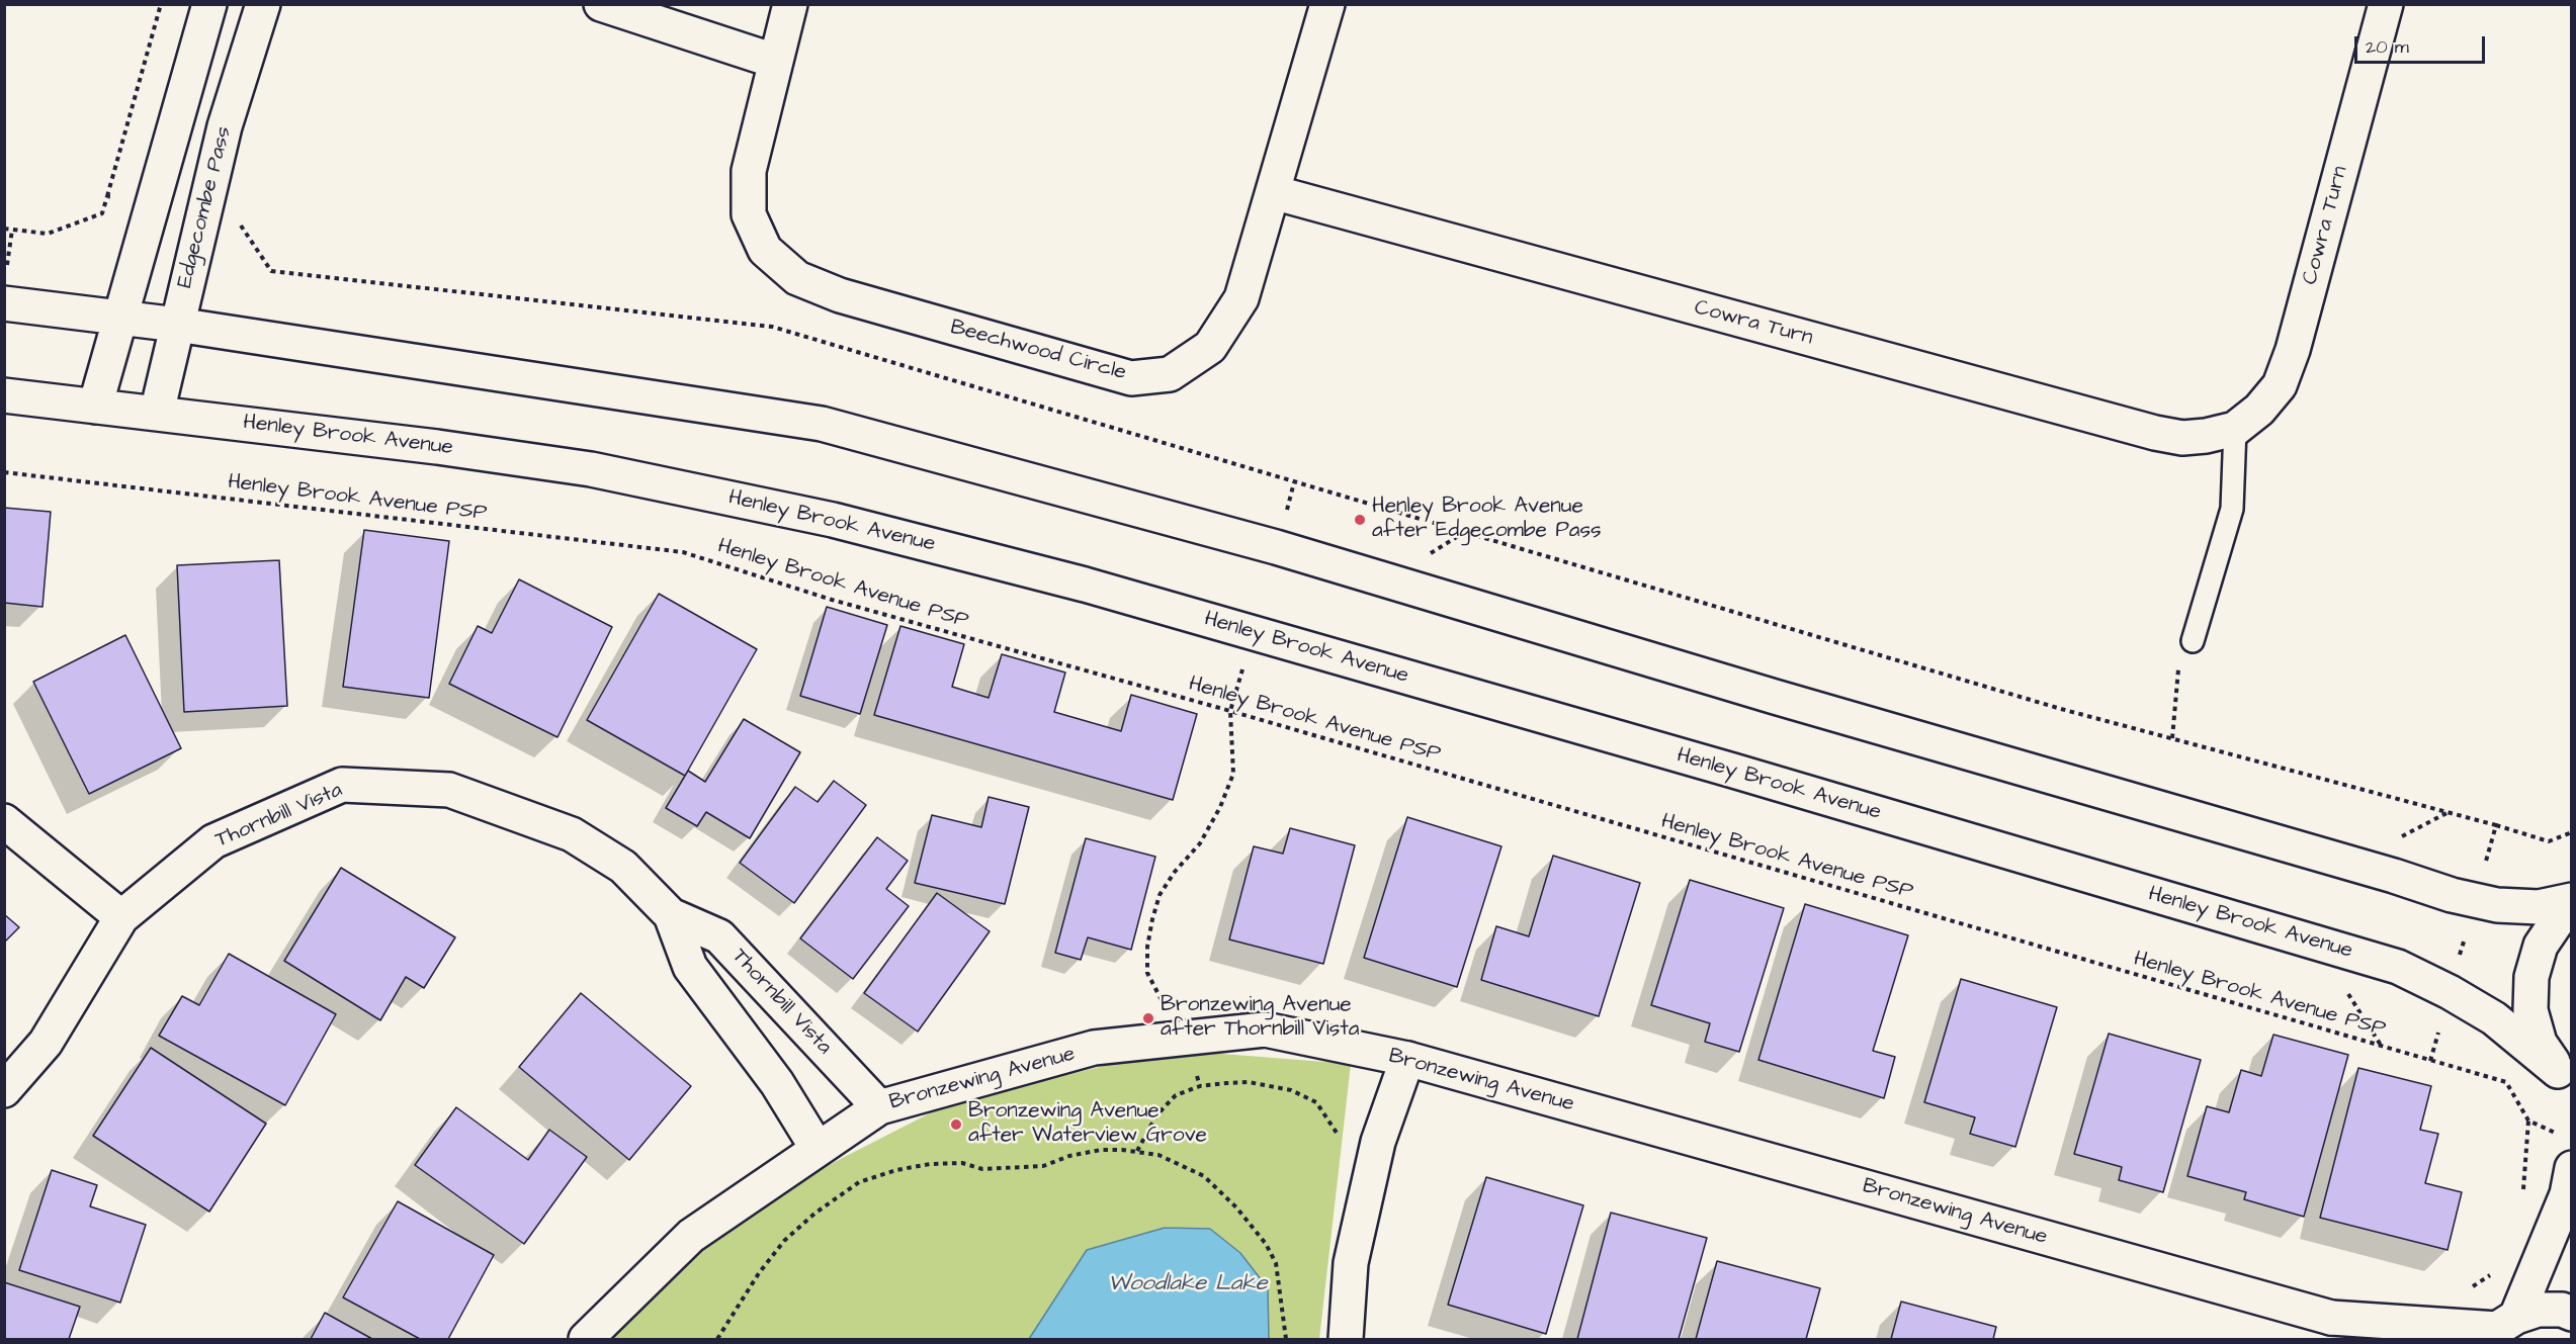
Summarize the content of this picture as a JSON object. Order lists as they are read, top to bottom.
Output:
{
  "streets": {
    "street": [
      "Edgecombe Pass",
      "Cowra Turn",
      "Beechwood Circle",
      "Henley Brook Avenue",
      "Thornbill Vista",
      "Bronzewing Avenue"
    ],
    "path": ["Henley Brook Avenue PSP"]
  },
  "crossings": [
    ["Edgecombe Pass", "Henley Brook Avenue"],
    ["Cowra Turn", "Beechwood Circle"],
    ["Thornbill Vista", "Bronzewing Avenue"]
  ],
  "water": ["Woodlake Lake"],
  "places": ["Henley Brook Avenue after Edgecombe Pass", "Bronzewing Avenue after Thornbill Vista", "Bronzewing Avenue after Waterview Grove"],
  "scale_bar": "20 m"
}
